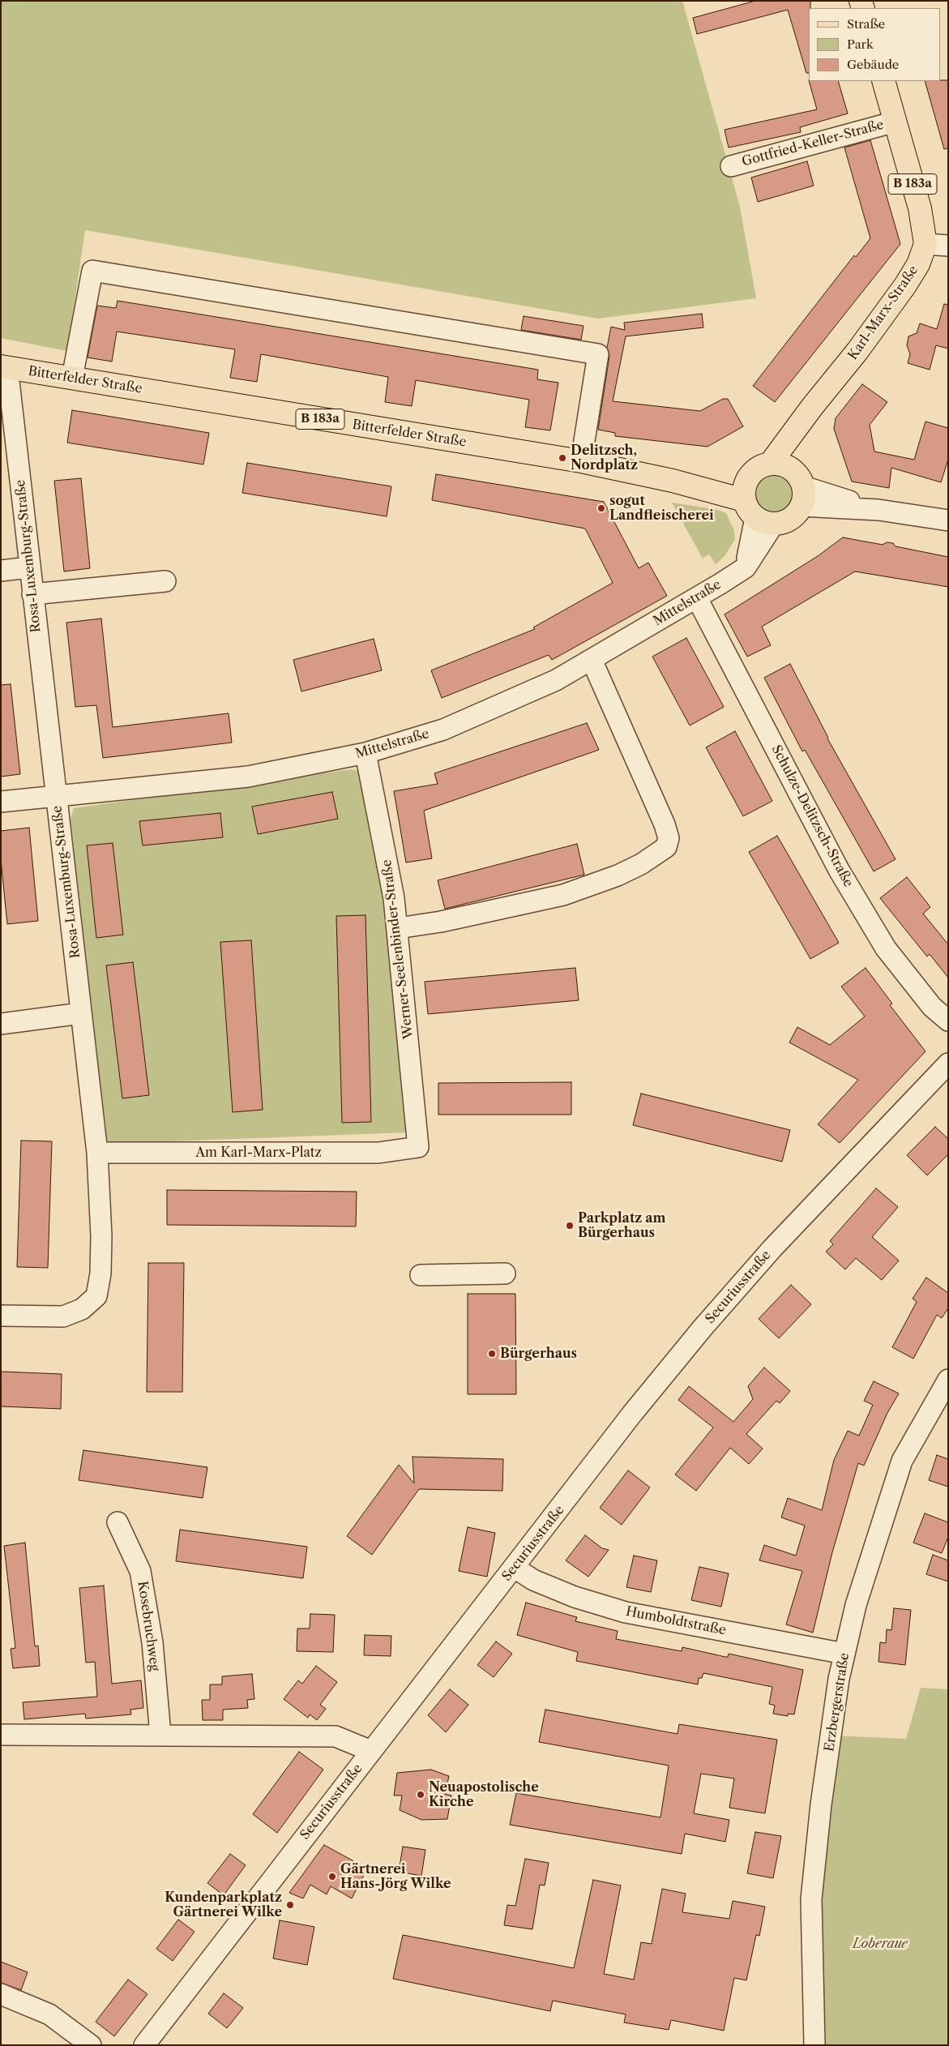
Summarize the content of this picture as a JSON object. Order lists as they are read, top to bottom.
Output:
{
  "streets": {
    "main road": ["B 183a", "Karl-Marx-Straße", "Bitterfelder Straße"],
    "street": [
      "Gottfried-Keller-Straße",
      "Rosa-Luxemburg-Straße",
      "Mittelstraße",
      "Schulze-Delitzsch-Straße",
      "Werner-Seelenbinder-Straße",
      "Am Karl-Marx-Platz",
      "Securiusstraße",
      "Humboldtstraße",
      "Kosebruchweg",
      "Erzbergerstraße"
    ]
  },
  "crossings": [
    ["Gottfried-Keller-Straße", "Karl-Marx-Straße"],
    ["Karl-Marx-Straße", "Bitterfelder Straße"],
    ["Karl-Marx-Straße", "Mittelstraße"],
    ["Bitterfelder Straße", "Rosa-Luxemburg-Straße"],
    ["Bitterfelder Straße", "Mittelstraße"],
    ["Rosa-Luxemburg-Straße", "Mittelstraße"],
    ["Rosa-Luxemburg-Straße", "Am Karl-Marx-Platz"],
    ["Mittelstraße", "Schulze-Delitzsch-Straße"],
    ["Mittelstraße", "Werner-Seelenbinder-Straße"],
    ["Werner-Seelenbinder-Straße", "Am Karl-Marx-Platz"],
    ["Securiusstraße", "Humboldtstraße"],
    ["Humboldtstraße", "Erzbergerstraße"]
  ],
  "parks": ["Loberaue"],
  "places": [
    "Delitzsch, Nordplatz",
    "sogut Landfleischerei",
    "Parkplatz am Bürgerhaus",
    "Bürgerhaus",
    "Neuapostolische Kirche",
    "Gärtnerei Hans-Jörg Wilke",
    "Kundenparkplatz Gärtnerei Wilke"
  ],
  "legend": ["Straße", "Park", "Gebäude"]
}
